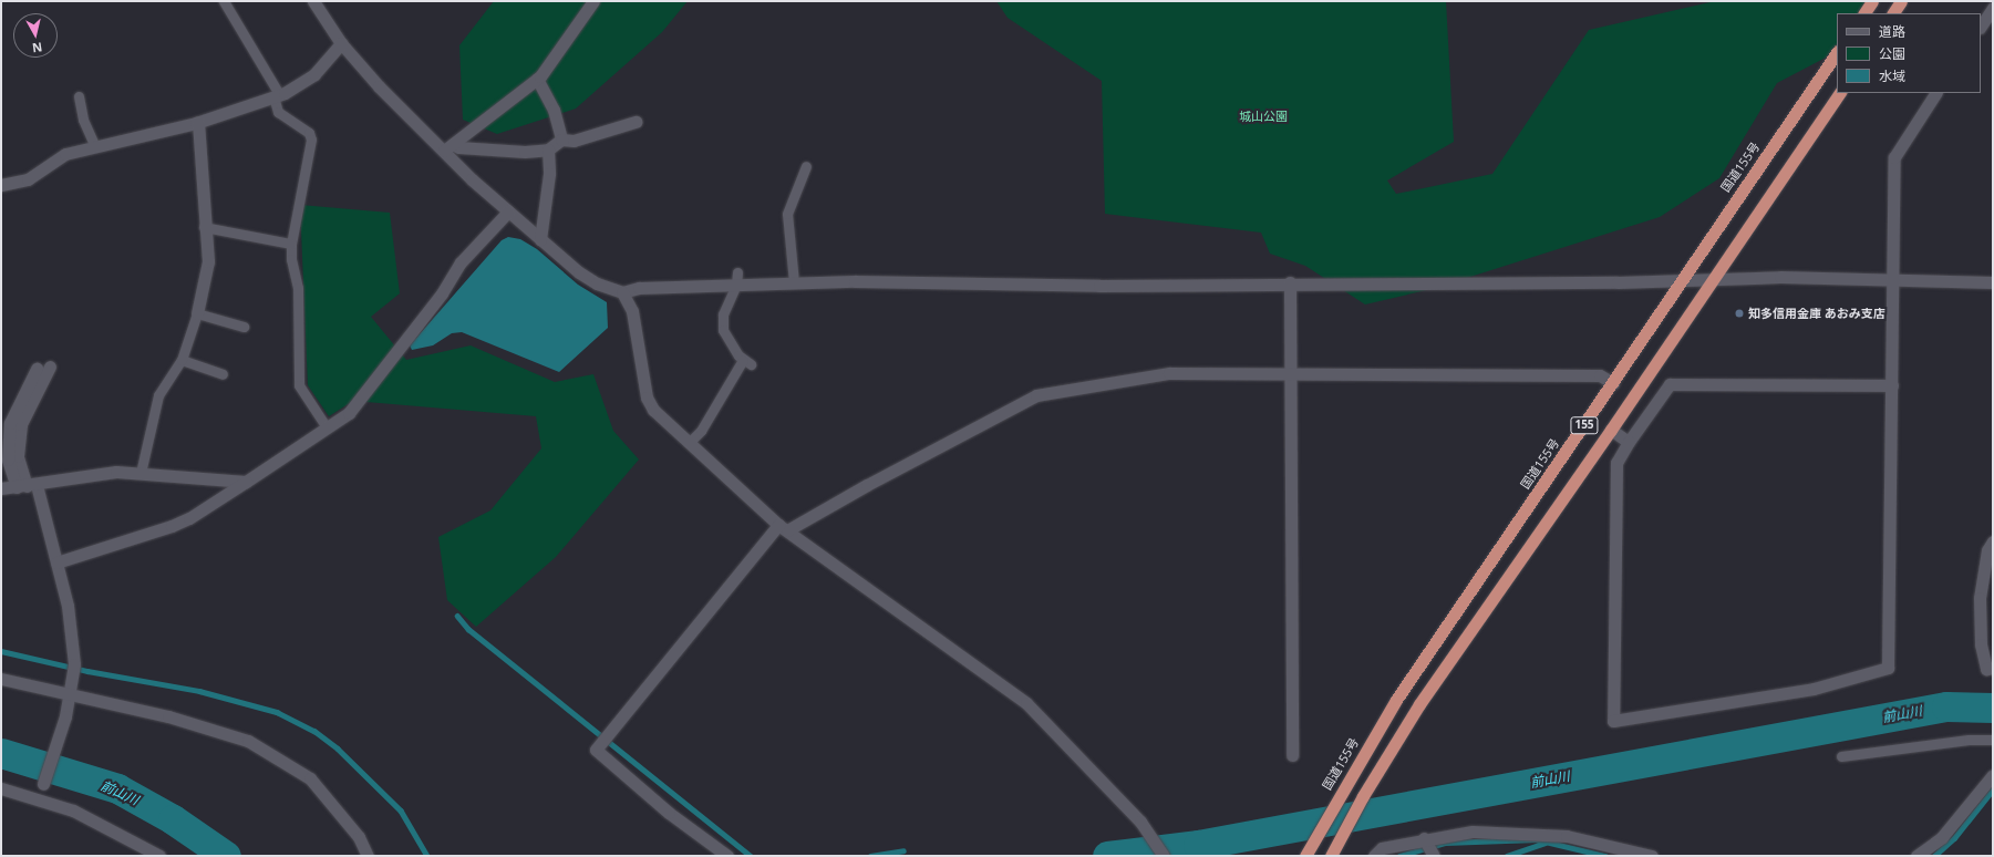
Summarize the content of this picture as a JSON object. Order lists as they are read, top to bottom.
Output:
{
  "streets": {
    "highway": ["国道155号", "155"]
  },
  "water": ["前山川"],
  "parks": ["城山公園"],
  "places": ["知多信用金庫 あおみ支店"],
  "legend": ["道路", "公園", "水域"],
  "north": "bottom"
}
